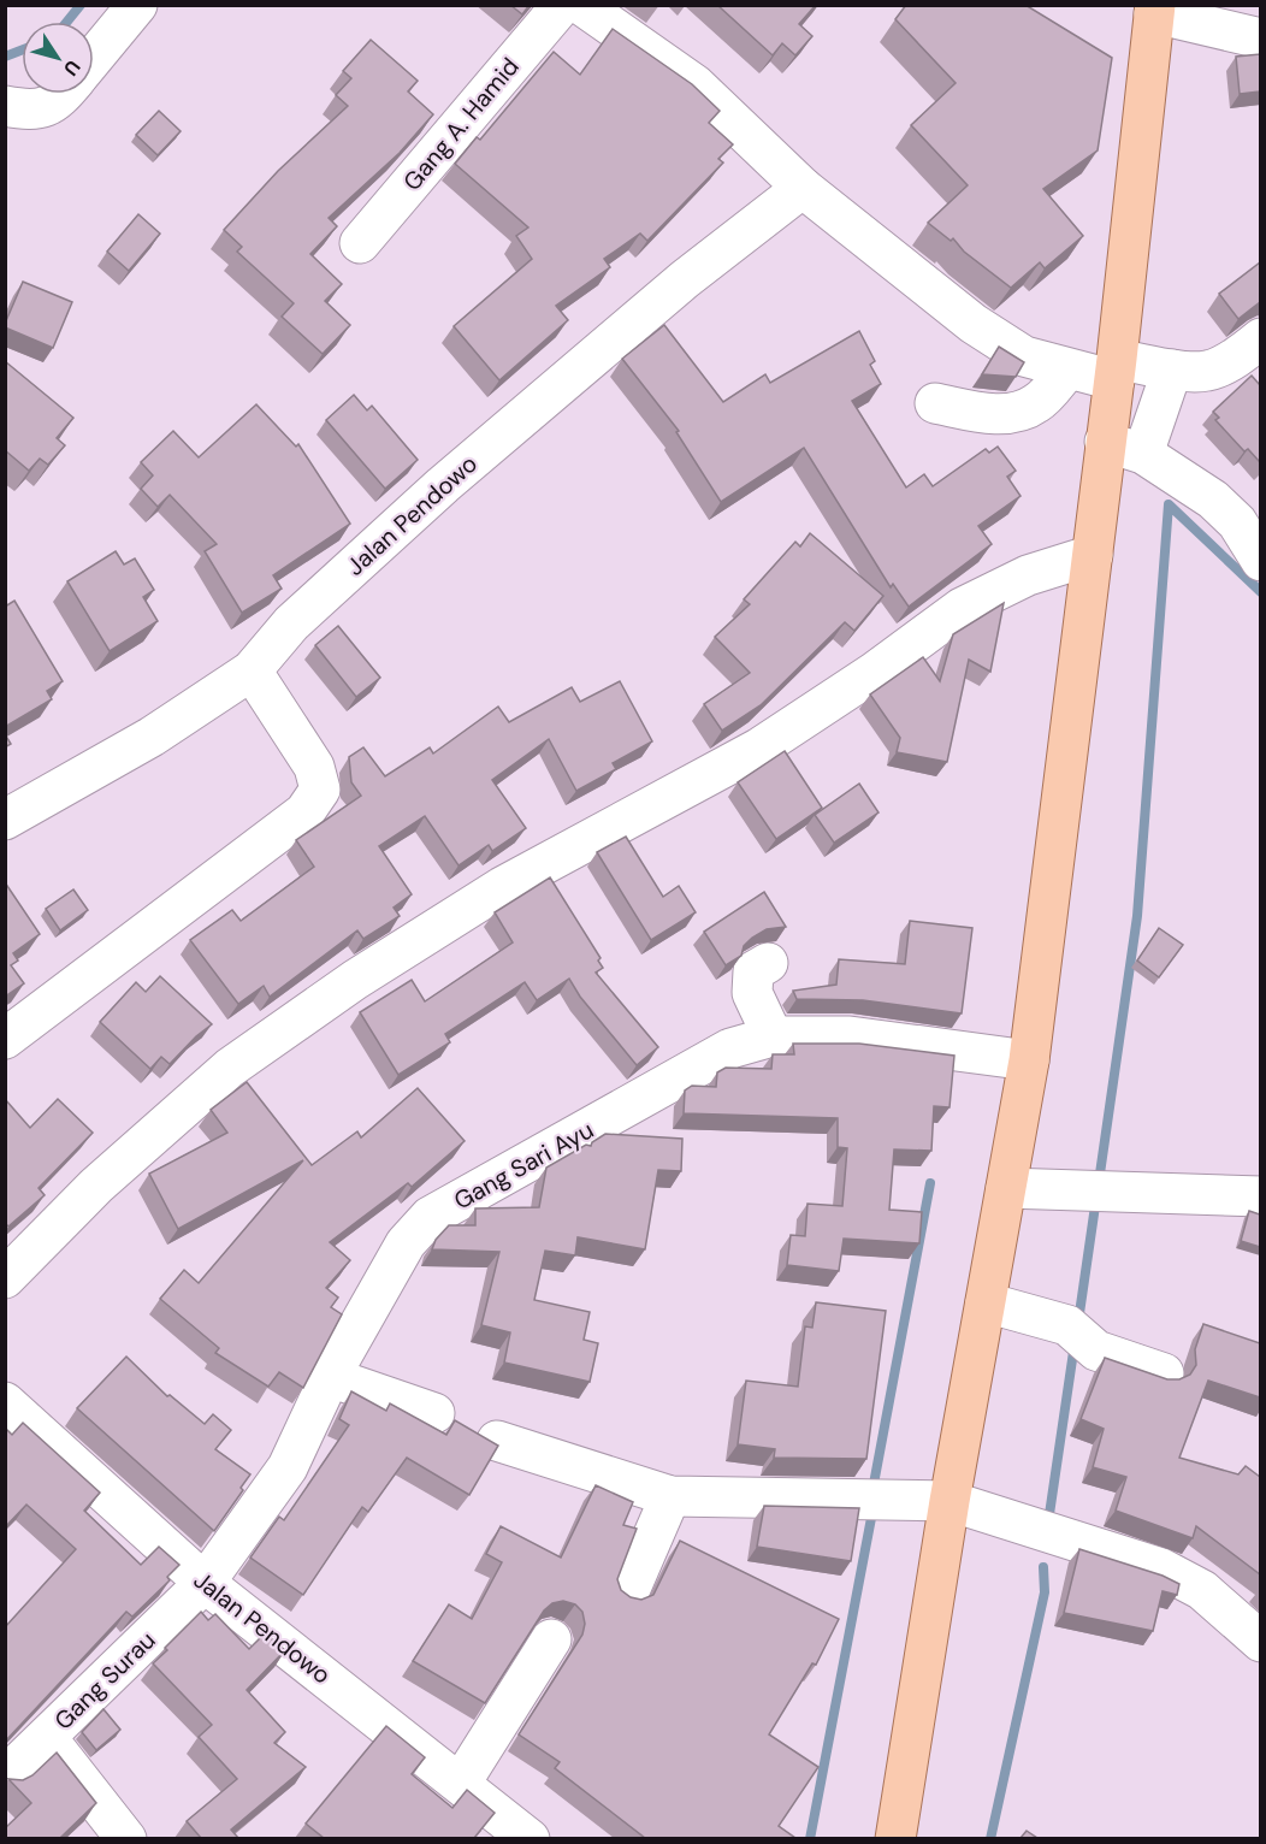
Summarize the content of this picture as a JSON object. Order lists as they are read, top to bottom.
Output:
{
  "streets": {
    "street": [
      "Gang A. Hamid",
      "Jalan Pendowo",
      "Gang Sari Ayu",
      "Gang Surau"
    ]
  },
  "crossings": [
    ["Jalan Pendowo", "Gang Sari Ayu"],
    ["Jalan Pendowo", "Gang Surau"],
    ["Gang Sari Ayu", "Gang Surau"]
  ],
  "north": "bottom right"
}
